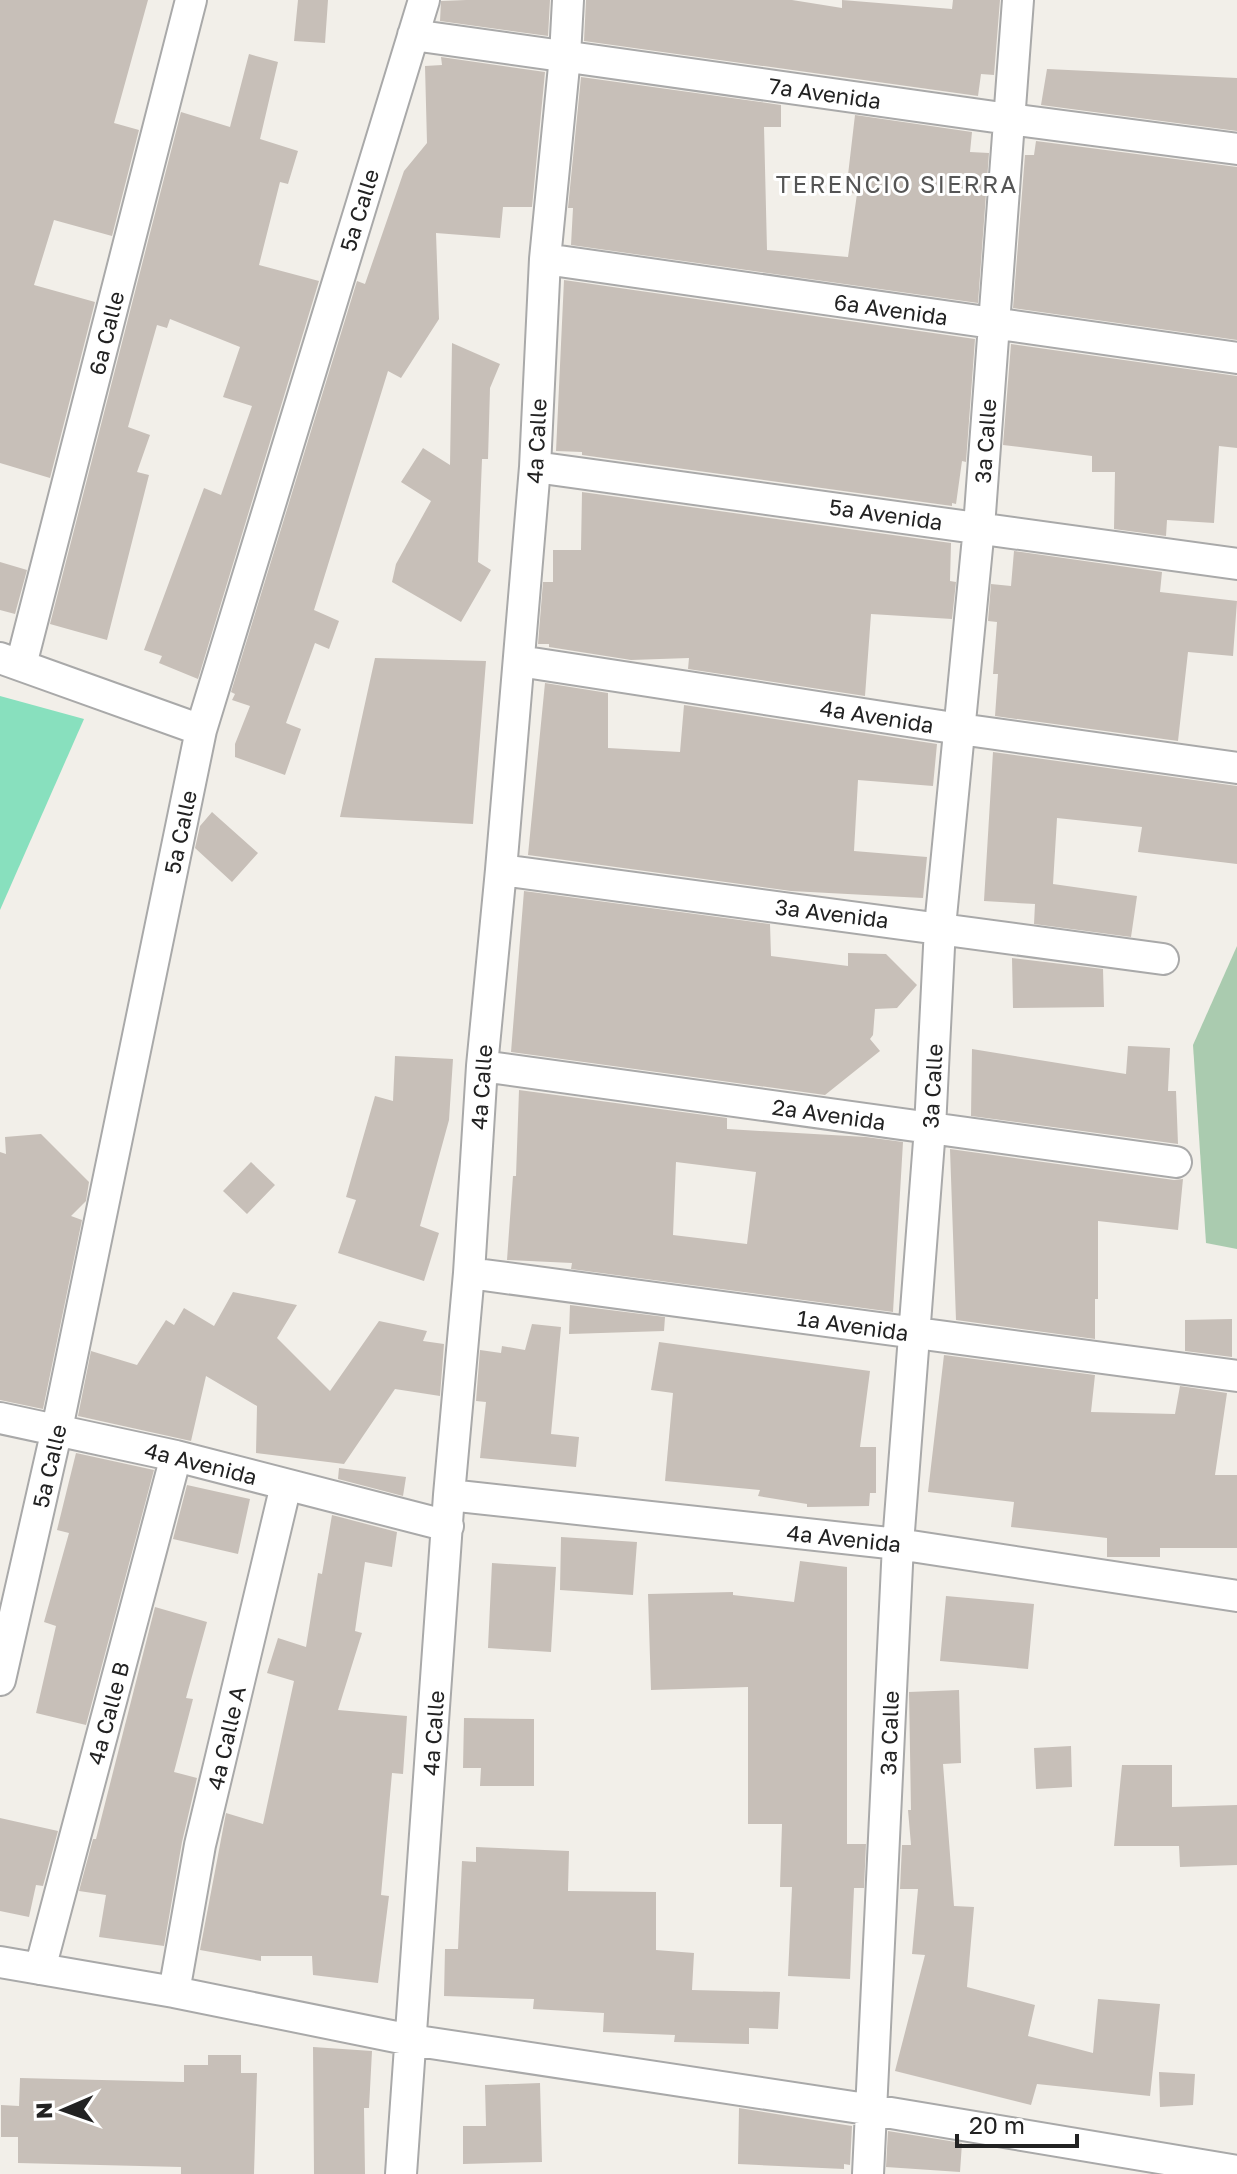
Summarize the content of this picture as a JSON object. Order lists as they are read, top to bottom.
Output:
{
  "streets": {
    "street": [
      "7a Avenida",
      "5a Calle",
      "6a Avenida",
      "6a Calle",
      "4a Calle",
      "3a Calle",
      "5a Avenida",
      "4a Avenida",
      "3a Avenida",
      "2a Avenida",
      "1a Avenida",
      "4a Calle B",
      "4a Calle A"
    ]
  },
  "crossings": [
    ["7a Avenida", "5a Calle"],
    ["7a Avenida", "4a Calle"],
    ["7a Avenida", "3a Calle"],
    ["5a Calle", "4a Avenida"],
    ["6a Avenida", "4a Calle"],
    ["6a Avenida", "3a Calle"],
    ["4a Calle", "5a Avenida"],
    ["4a Calle", "4a Avenida"],
    ["4a Calle", "3a Avenida"],
    ["4a Calle", "2a Avenida"],
    ["4a Calle", "1a Avenida"],
    ["3a Calle", "5a Avenida"],
    ["3a Calle", "4a Avenida"],
    ["3a Calle", "3a Avenida"],
    ["3a Calle", "2a Avenida"],
    ["3a Calle", "1a Avenida"],
    ["4a Avenida", "4a Calle B"],
    ["4a Avenida", "4a Calle A"]
  ],
  "districts": ["TERENCIO SIERRA"],
  "scale_bar": "20 m",
  "north": "left"
}
